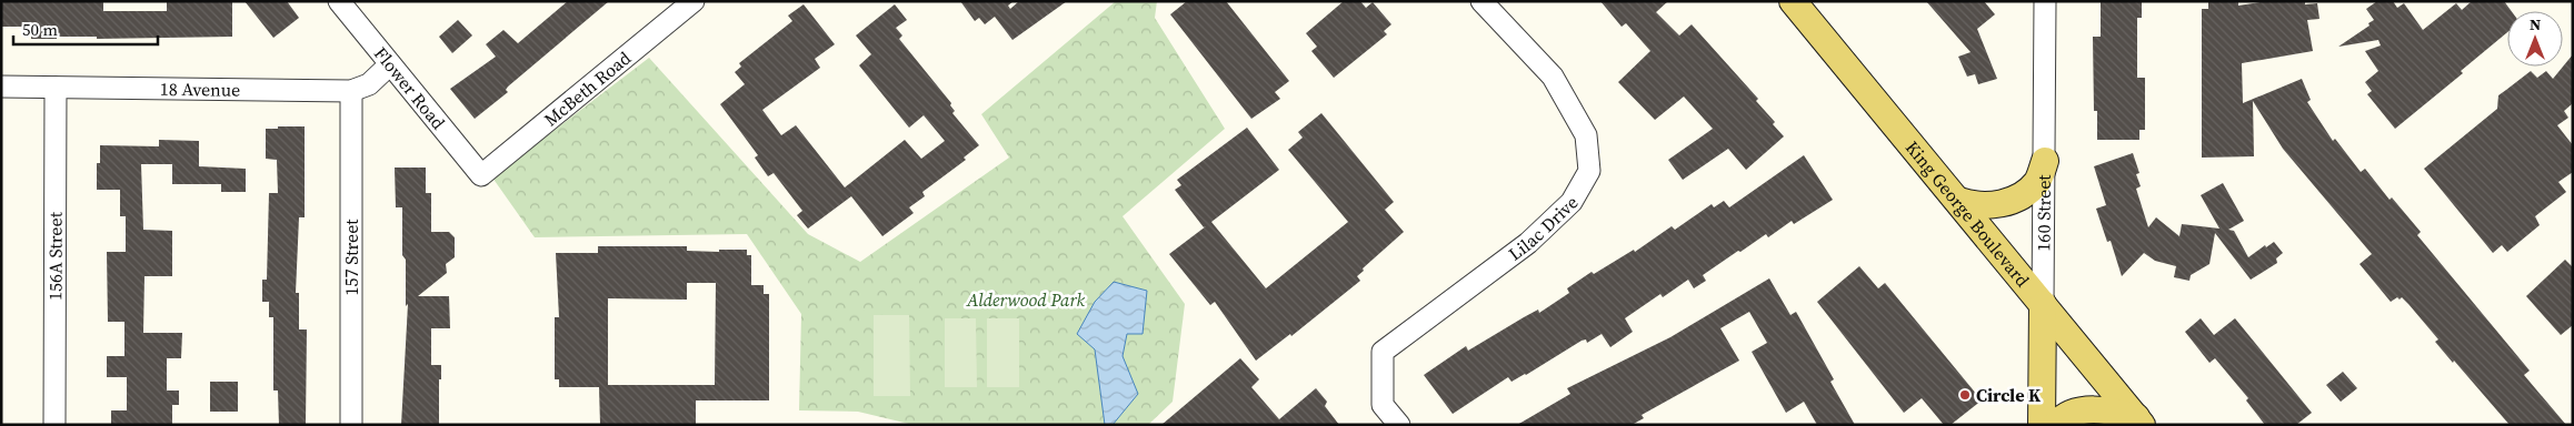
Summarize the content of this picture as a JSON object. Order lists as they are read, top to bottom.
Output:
{
  "streets": {
    "main road": ["King George Boulevard", "160 Street"],
    "street": [
      "18 Avenue",
      "Flower Road",
      "McBeth Road",
      "Lilac Drive",
      "156A Street",
      "157 Street"
    ]
  },
  "crossings": [
    ["18 Avenue", "Flower Road"],
    ["18 Avenue", "156A Street"],
    ["18 Avenue", "157 Street"],
    ["Flower Road", "McBeth Road"],
    ["King George Boulevard", "160 Street"]
  ],
  "parks": ["Alderwood Park"],
  "places": ["Circle K"],
  "scale_bar": "50 m",
  "north": "top"
}
